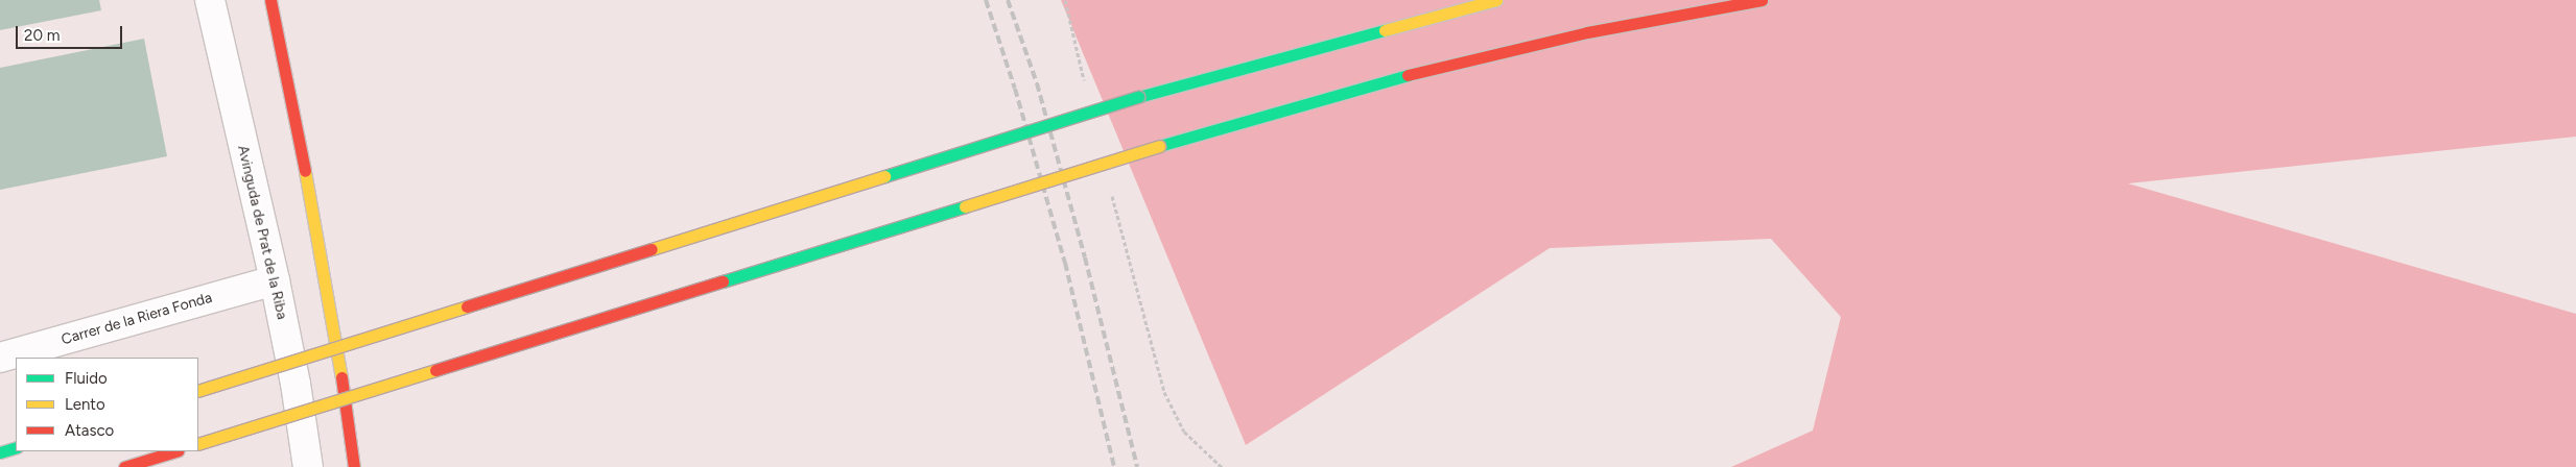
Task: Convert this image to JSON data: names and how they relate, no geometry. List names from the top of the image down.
{
  "streets": {
    "street": ["Avinguda de Prat de la Riba", "Carrer de la Riera Fonda"]
  },
  "crossings": [
    ["Avinguda de Prat de la Riba", "Carrer de la Riera Fonda"]
  ],
  "legend": ["Fluido", "Lento", "Atasco"],
  "scale_bar": "20 m"
}
